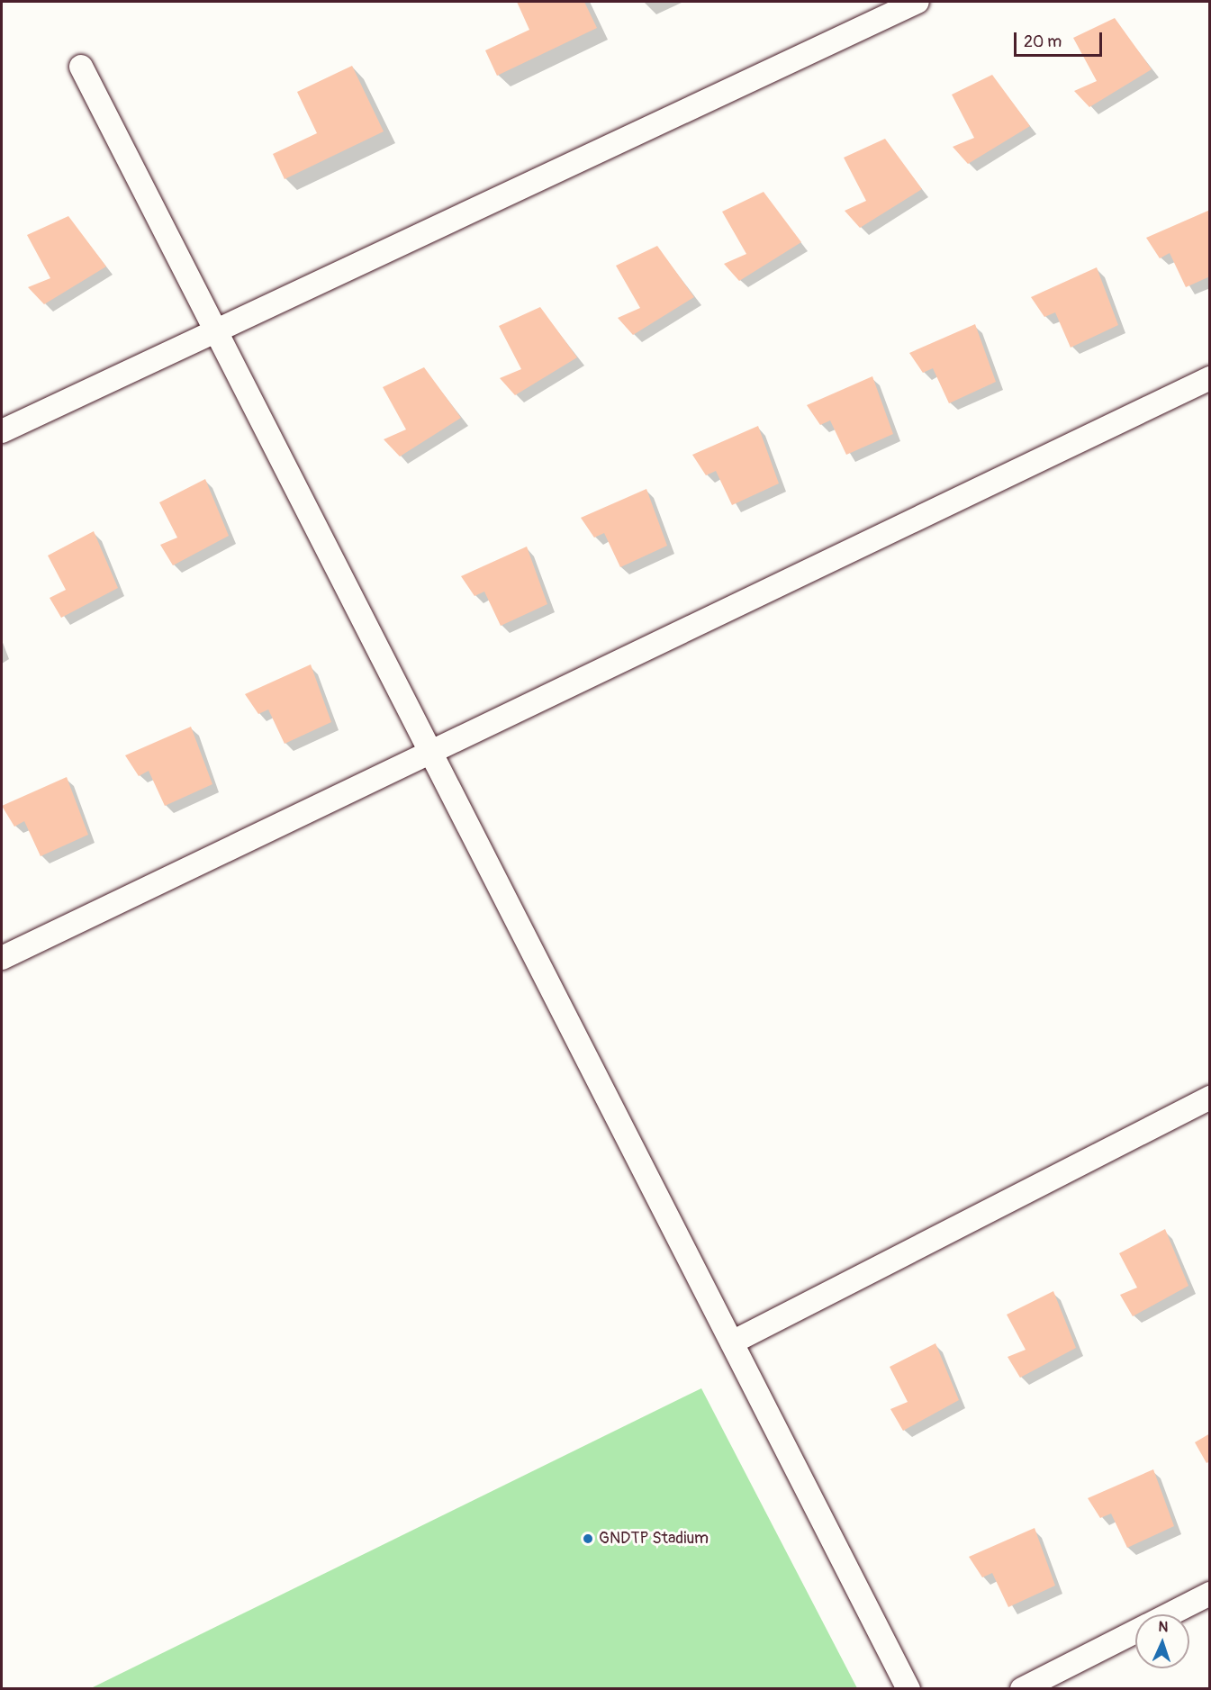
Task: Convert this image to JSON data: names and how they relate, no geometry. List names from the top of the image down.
{
  "places": ["GNDTP Stadium"],
  "scale_bar": "20 m",
  "north": "top"
}
